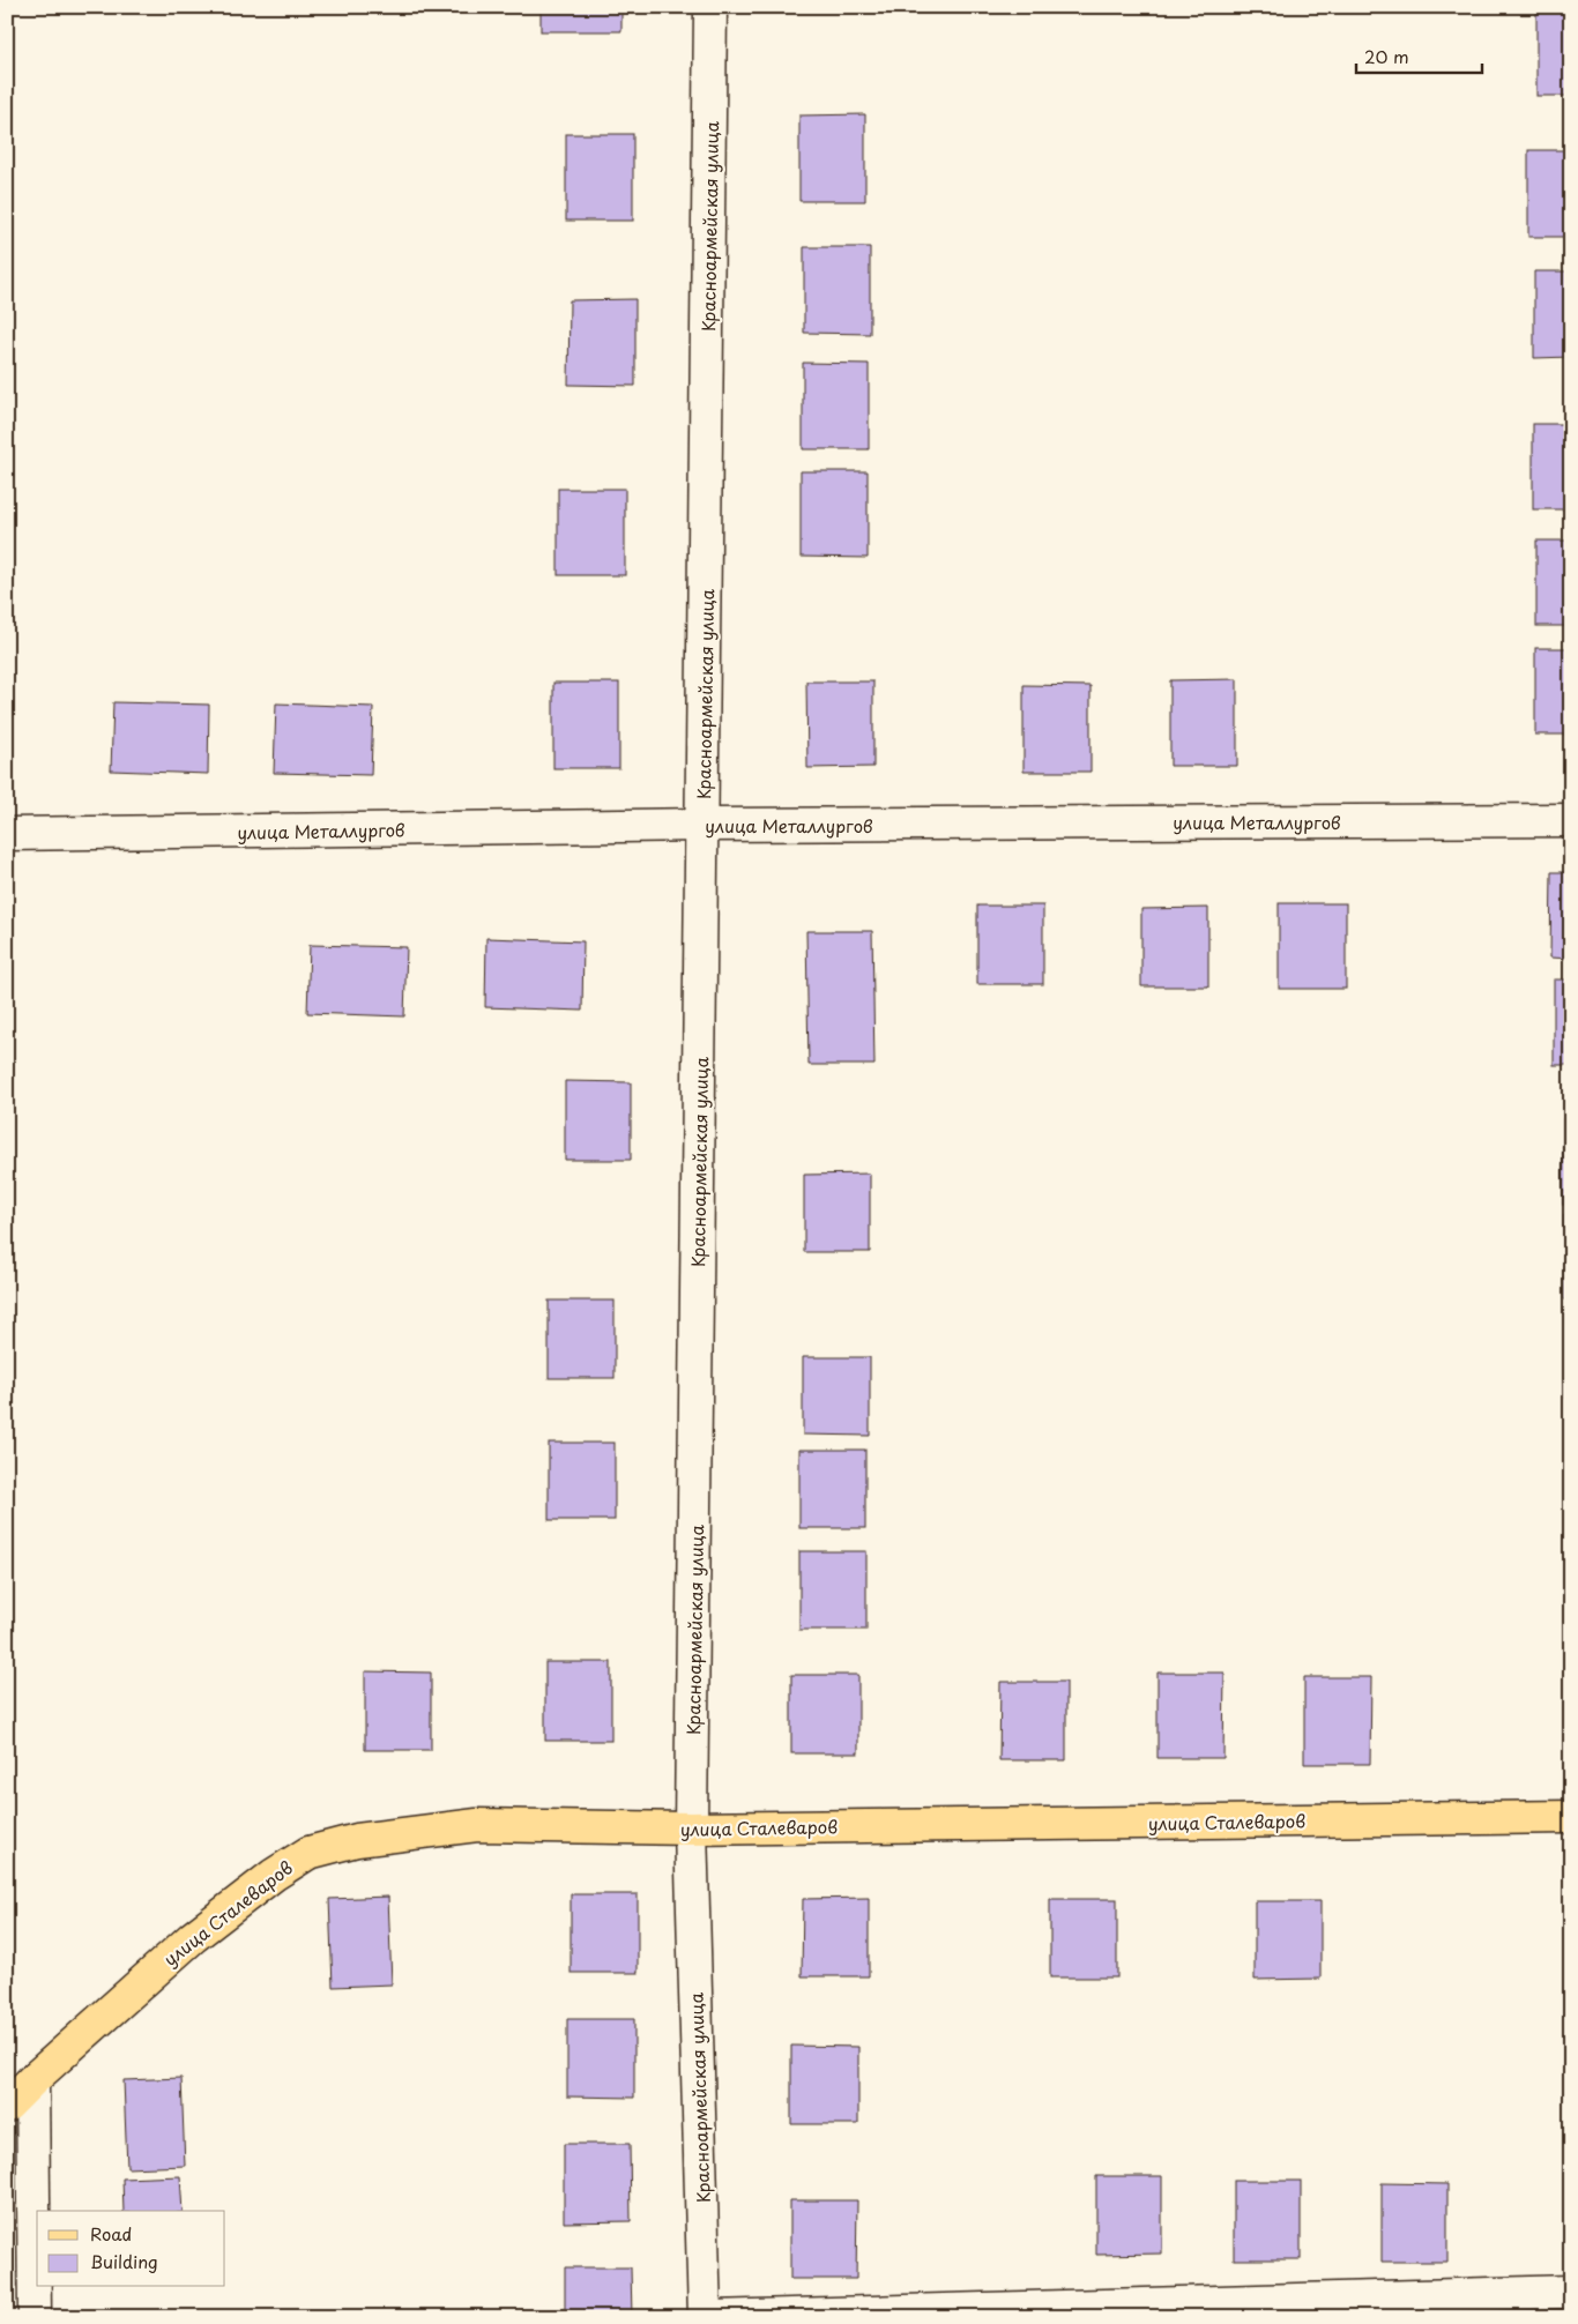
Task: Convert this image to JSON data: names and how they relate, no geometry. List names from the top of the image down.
{
  "streets": {
    "main road": ["улица Сталеваров"],
    "street": ["Красноармейская улица", "улица Металлургов"]
  },
  "crossings": [
    ["Красноармейская улица", "улица Металлургов"],
    ["Красноармейская улица", "улица Сталеваров"]
  ],
  "legend": ["Road", "Building"],
  "scale_bar": "20 m"
}
